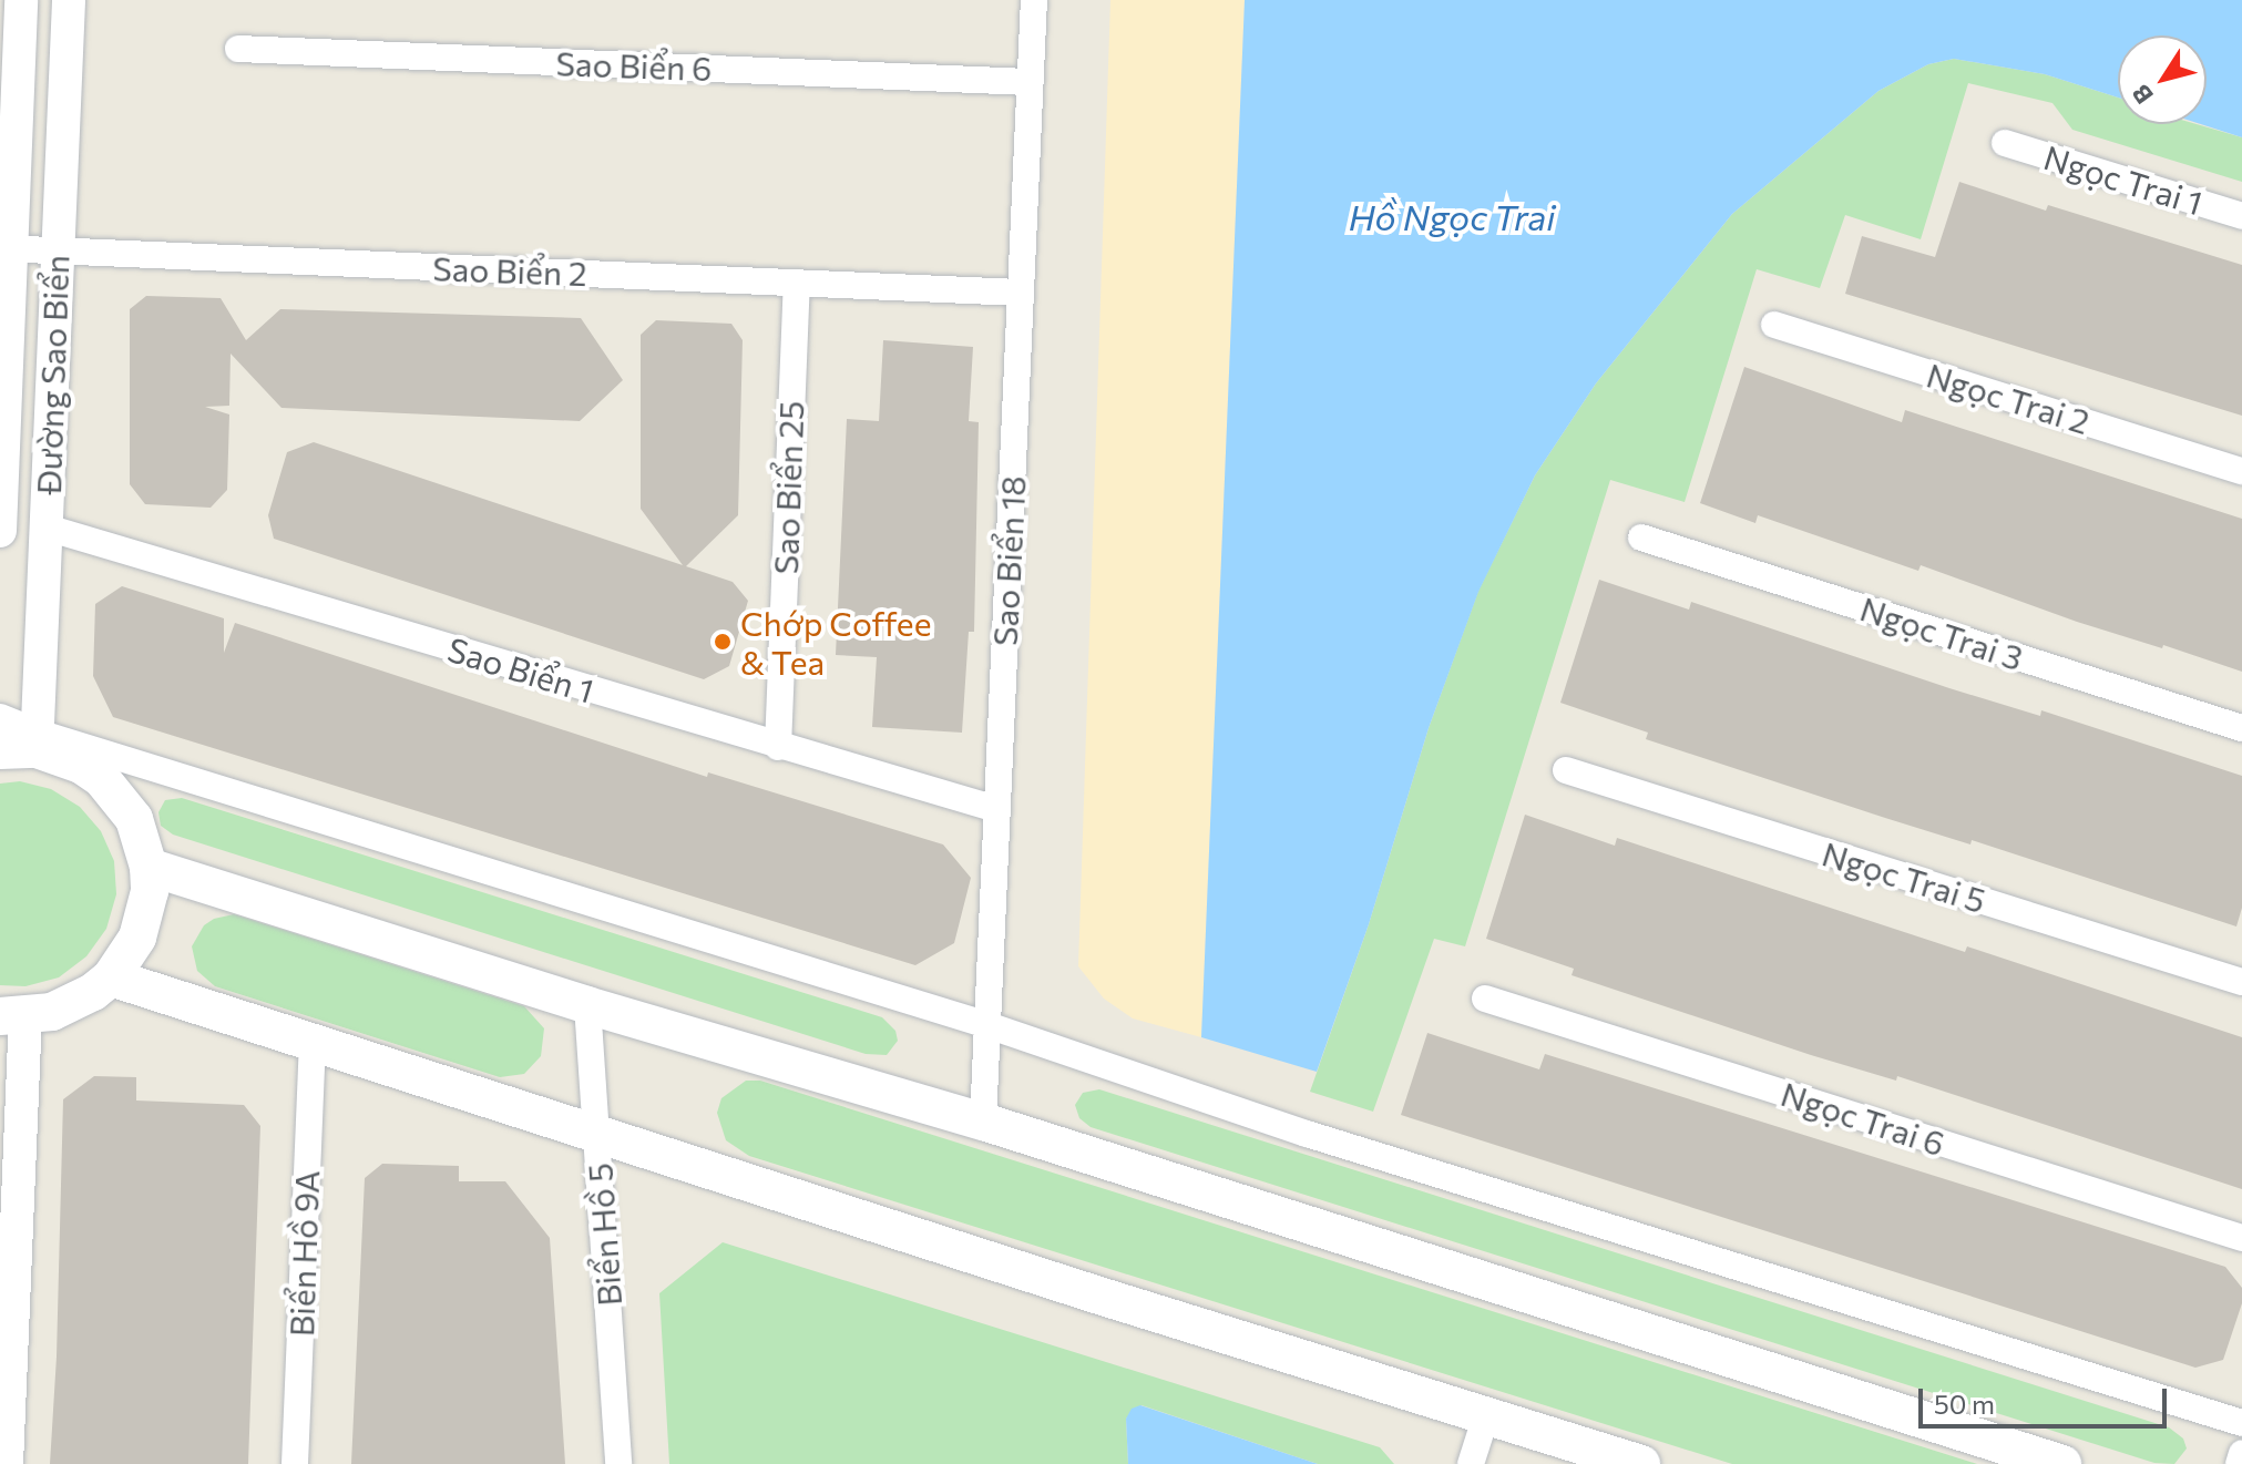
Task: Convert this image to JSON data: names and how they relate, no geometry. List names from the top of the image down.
{
  "streets": {
    "street": [
      "Sao Biển 6",
      "Ngọc Trai 1",
      "Sao Biển 2",
      "Đường Sao Biển",
      "Ngọc Trai 2",
      "Sao Biển 25",
      "Sao Biển 18",
      "Ngọc Trai 3",
      "Sao Biển 1",
      "Ngọc Trai 5",
      "Ngọc Trai 6",
      "Biển Hồ 5",
      "Biển Hồ 9A"
    ]
  },
  "crossings": [
    ["Sao Biển 6", "Sao Biển 18"],
    ["Sao Biển 2", "Đường Sao Biển"],
    ["Sao Biển 2", "Sao Biển 25"],
    ["Sao Biển 2", "Sao Biển 18"],
    ["Đường Sao Biển", "Sao Biển 1"],
    ["Sao Biển 25", "Sao Biển 1"],
    ["Sao Biển 18", "Sao Biển 1"]
  ],
  "water": ["Hồ Ngọc Trai"],
  "places": ["Chớp Coffee & Tea"],
  "scale_bar": "50 m",
  "north": "bottom left"
}
